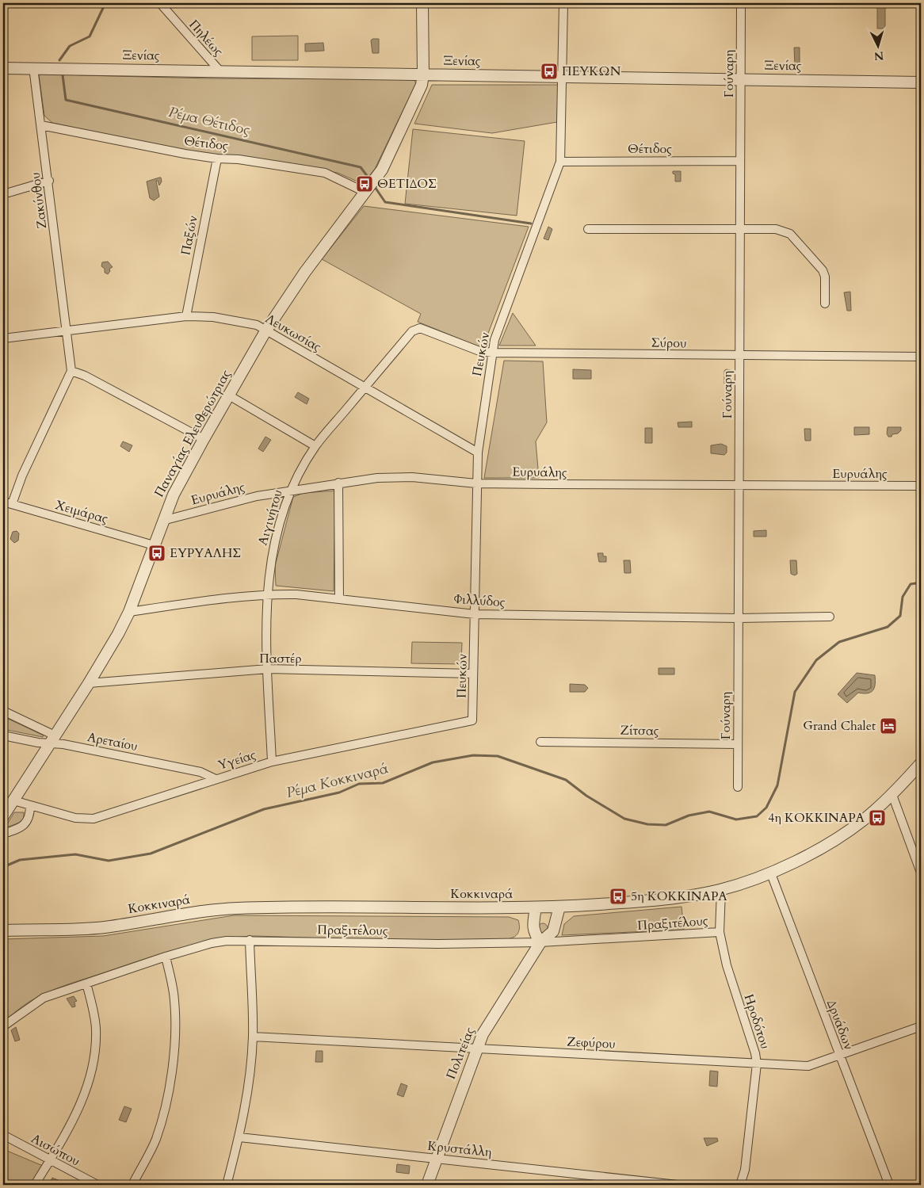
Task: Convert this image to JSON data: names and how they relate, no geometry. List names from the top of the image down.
{
  "streets": {
    "street": [
      "Πηλέως",
      "Ξενίας",
      "Γούναρη",
      "Θέτιδος",
      "Ζακύνθου",
      "Παξών",
      "Λευκωσίας",
      "Σύρου",
      "Πευκών",
      "Παναγίας Ελευθερώτριας",
      "Ευρυάλης",
      "Χειμάρας",
      "Αιγινήτου",
      "Φιλλύδος",
      "Παστέρ",
      "Ζίτσας",
      "Αρεταίου",
      "Υγείας",
      "Κοκκιναρά",
      "Πραξιτέλους",
      "Ηροδότου",
      "Δρυάδων",
      "Ζεφύρου",
      "Πολιτείας",
      "Κρυστάλλη",
      "Αισώπου"
    ]
  },
  "crossings": [
    ["Πηλέως", "Ξενίας"],
    ["Ξενίας", "Γούναρη"],
    ["Ξενίας", "Ζακύνθου"],
    ["Ξενίας", "Πευκών"],
    ["Ξενίας", "Παναγίας Ελευθερώτριας"],
    ["Γούναρη", "Θέτιδος"],
    ["Γούναρη", "Σύρου"],
    ["Γούναρη", "Ευρυάλης"],
    ["Γούναρη", "Φιλλύδος"],
    ["Γούναρη", "Ζίτσας"],
    ["Θέτιδος", "Ζακύνθου"],
    ["Θέτιδος", "Παξών"],
    ["Θέτιδος", "Πευκών"],
    ["Θέτιδος", "Παναγίας Ελευθερώτριας"],
    ["Ζακύνθου", "Λευκωσίας"],
    ["Παξών", "Λευκωσίας"],
    ["Λευκωσίας", "Πευκών"],
    ["Λευκωσίας", "Παναγίας Ελευθερώτριας"],
    ["Λευκωσίας", "Αιγινήτου"],
    ["Σύρου", "Πευκών"],
    ["Σύρου", "Αιγινήτου"],
    ["Πευκών", "Ευρυάλης"],
    ["Πευκών", "Φιλλύδος"],
    ["Πευκών", "Παστέρ"],
    ["Πευκών", "Υγείας"],
    ["Παναγίας Ελευθερώτριας", "Ευρυάλης"],
    ["Παναγίας Ελευθερώτριας", "Χειμάρας"],
    ["Παναγίας Ελευθερώτριας", "Φιλλύδος"],
    ["Παναγίας Ελευθερώτριας", "Παστέρ"],
    ["Παναγίας Ελευθερώτριας", "Αρεταίου"],
    ["Παναγίας Ελευθερώτριας", "Υγείας"],
    ["Ευρυάλης", "Αιγινήτου"],
    ["Αιγινήτου", "Φιλλύδος"],
    ["Αιγινήτου", "Παστέρ"],
    ["Αιγινήτου", "Υγείας"],
    ["Αρεταίου", "Υγείας"],
    ["Κοκκιναρά", "Ηροδότου"],
    ["Κοκκιναρά", "Δρυάδων"],
    ["Κοκκιναρά", "Πολιτείας"],
    ["Πραξιτέλους", "Ηροδότου"],
    ["Πραξιτέλους", "Πολιτείας"],
    ["Ηροδότου", "Ζεφύρου"],
    ["Δρυάδων", "Ζεφύρου"],
    ["Ζεφύρου", "Πολιτείας"],
    ["Πολιτείας", "Κρυστάλλη"]
  ],
  "water": ["Ρέμα Θέτιδος", "Ρέμα Κοκκιναρά"],
  "places": {
    "bus stop": [
      "ΠΕΥΚΩΝ",
      "ΘΕΤΙΔΟΣ",
      "ΕΥΡΥΑΛΗΣ",
      "4η ΚΟΚΚΙΝΑΡΑ",
      "5η ΚΟΚΚΙΝΑΡΑ"
    ],
    "hotel": ["Grand Chalet"]
  },
  "north": "bottom"
}
